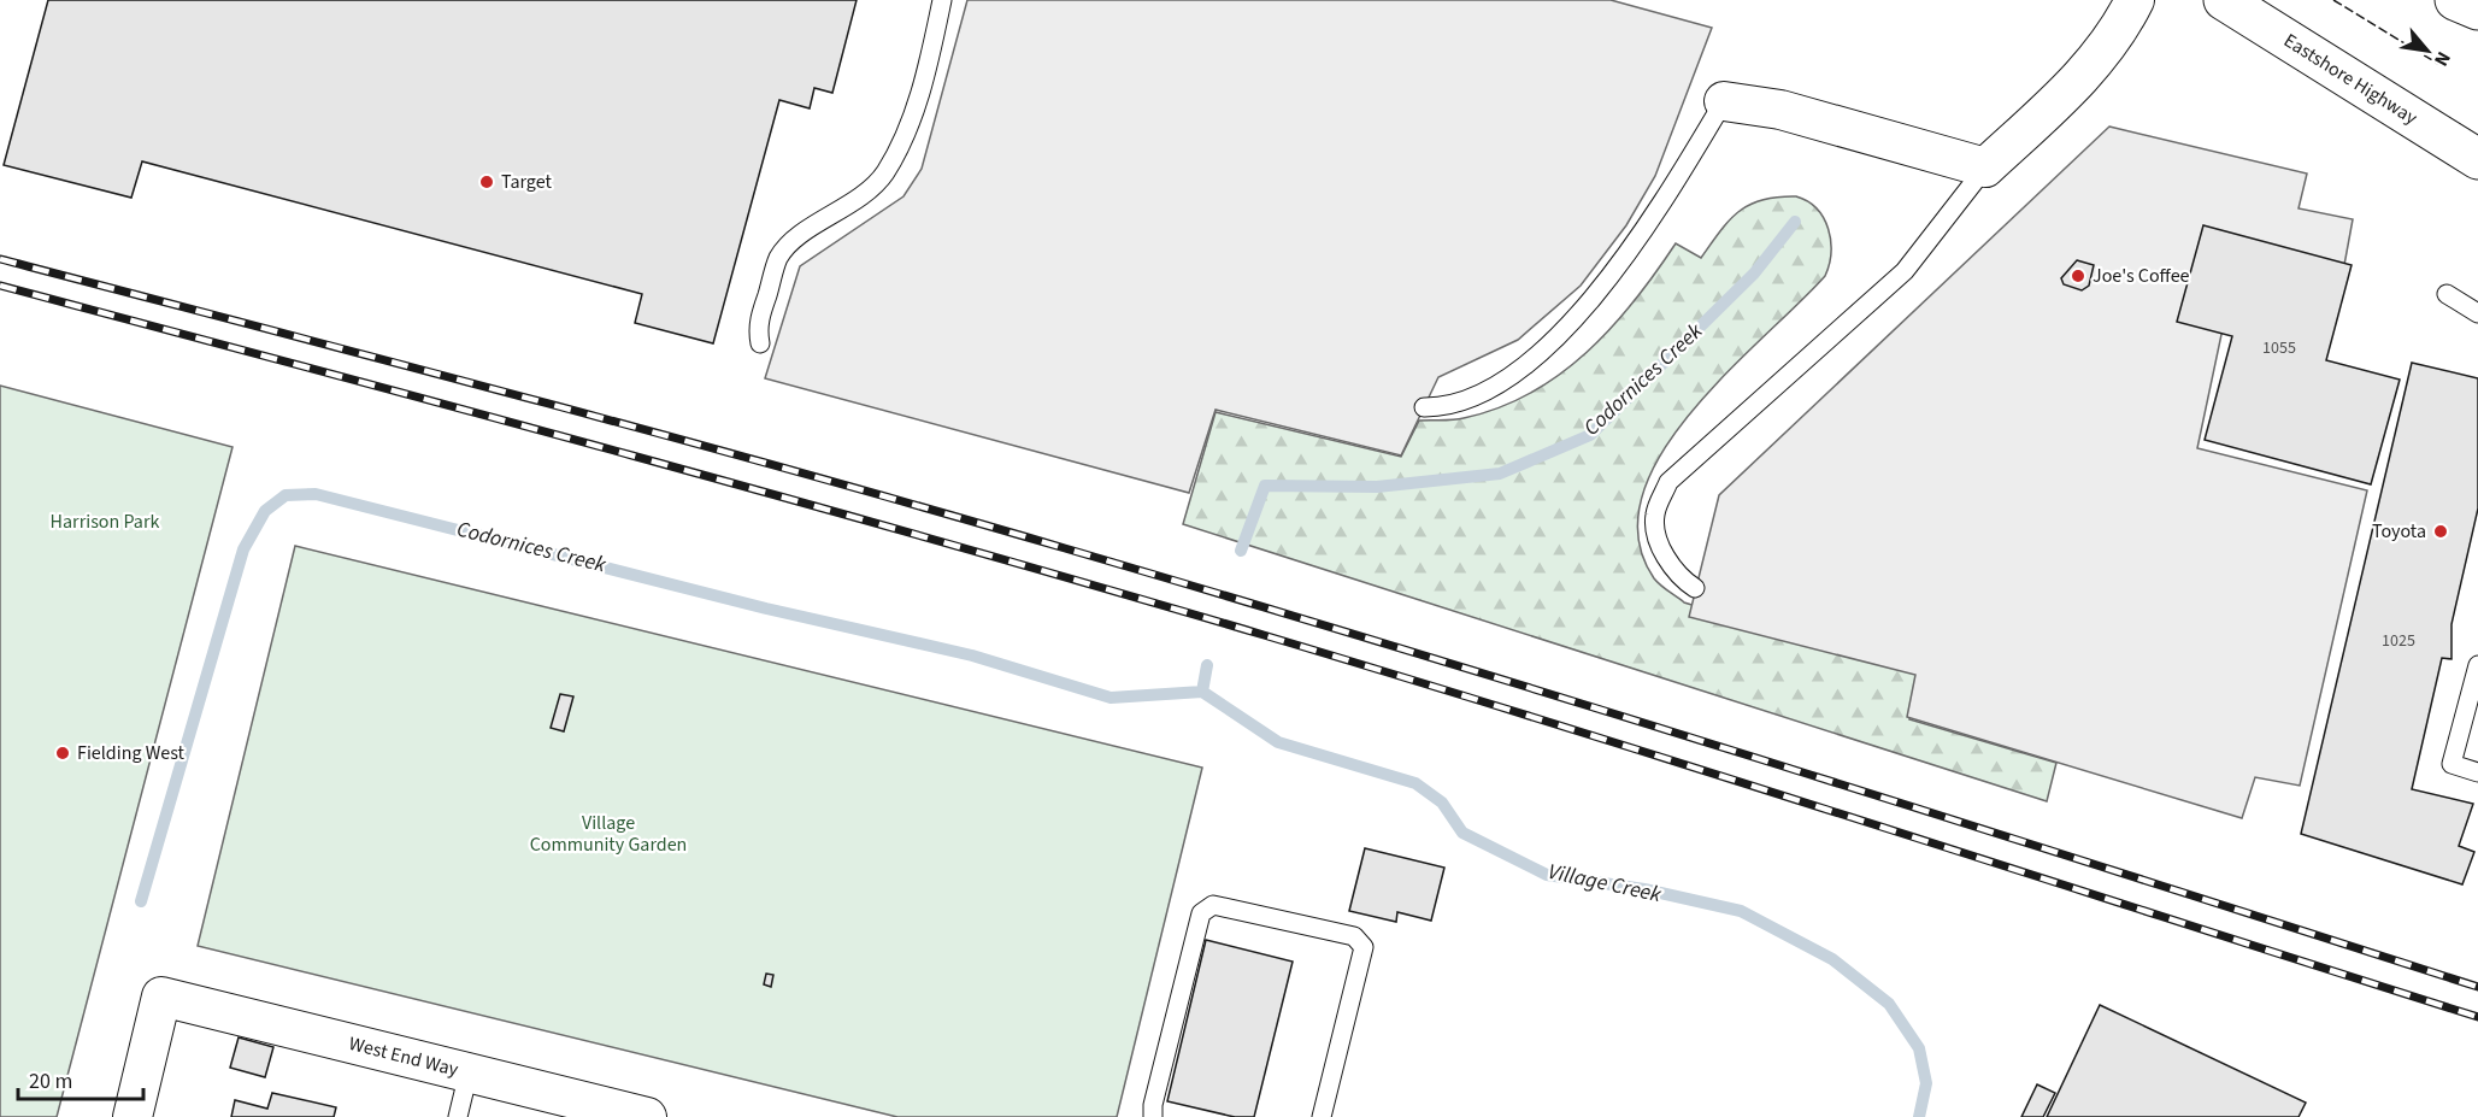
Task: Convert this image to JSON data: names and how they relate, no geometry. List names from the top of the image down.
{
  "streets": {
    "main road": ["Eastshore Highway"],
    "street": ["West End Way"]
  },
  "water": ["Codornices Creek", "Village Creek"],
  "parks": ["Harrison Park", "Village Community Garden"],
  "places": [
    "Target",
    "Joe's Coffee",
    "Toyota",
    "Fielding West"
  ],
  "house_numbers": ["1055", "1025"],
  "scale_bar": "20 m",
  "north": "bottom right"
}
